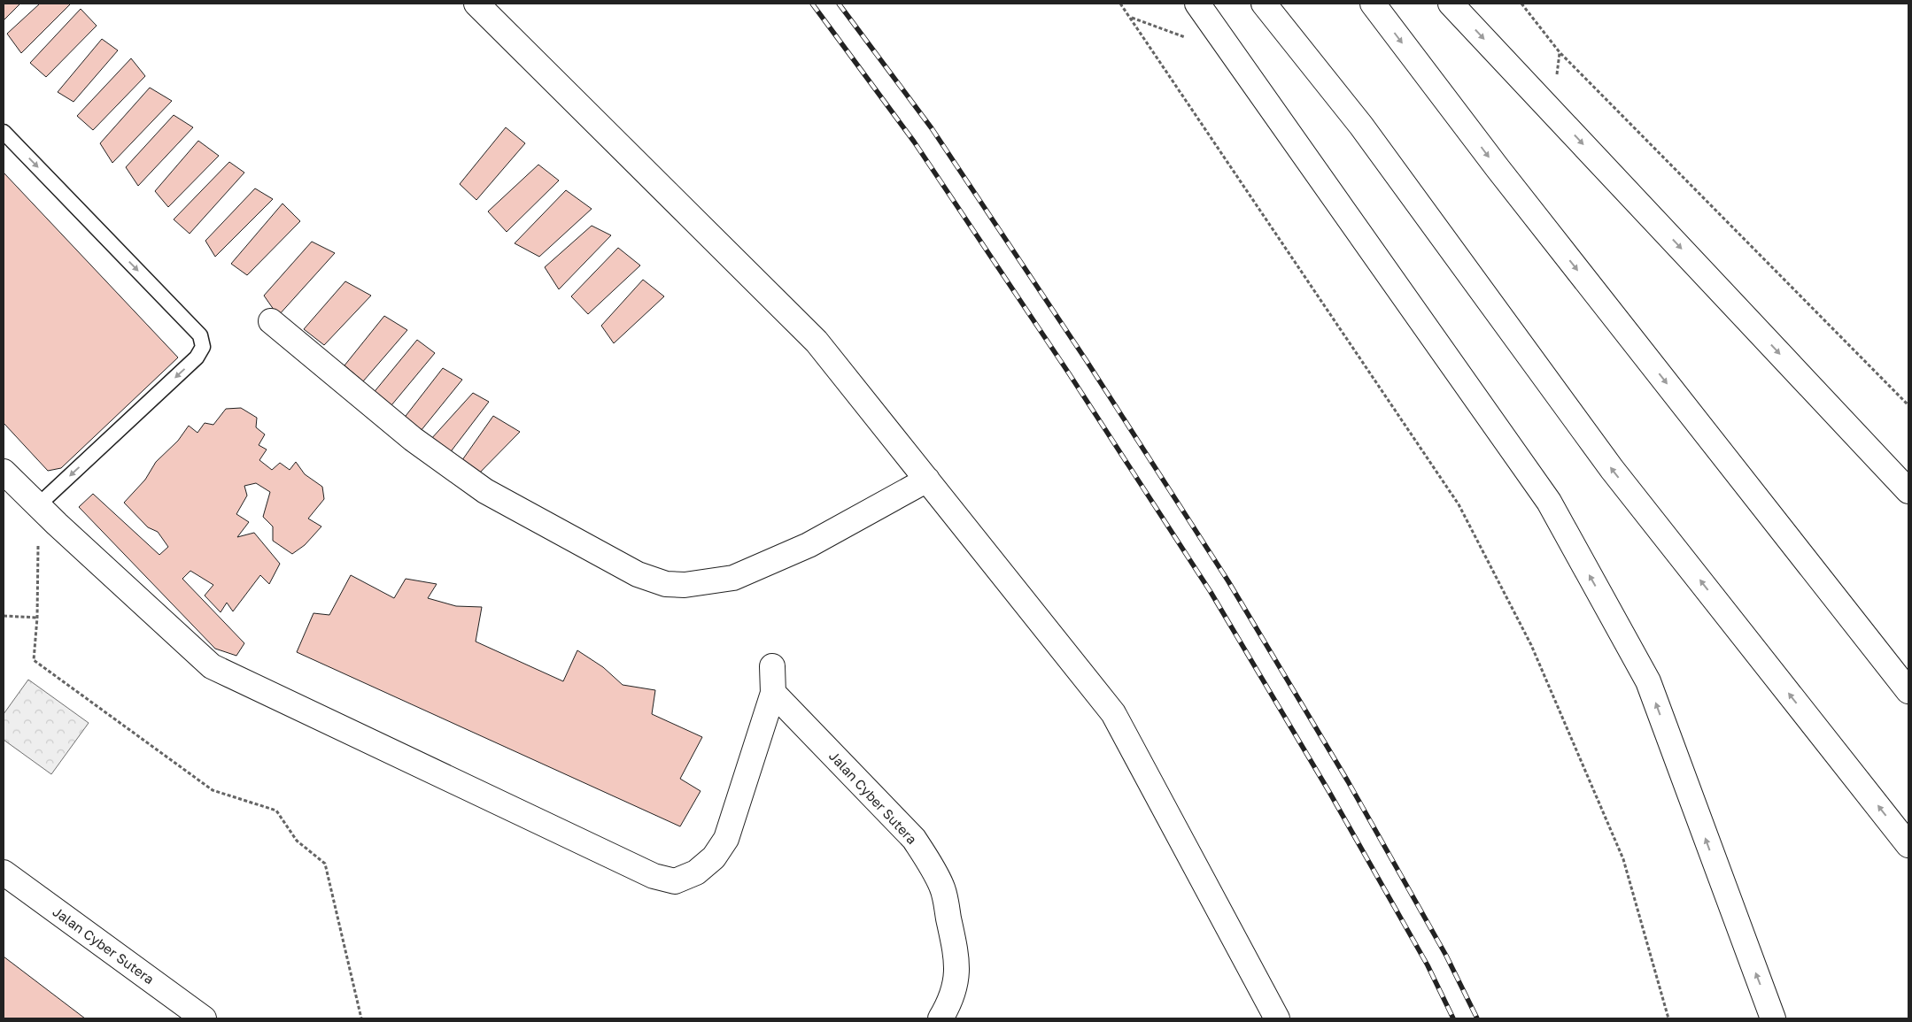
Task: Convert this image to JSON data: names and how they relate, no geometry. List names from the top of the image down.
{
  "streets": {
    "main road": ["Jalan Cyber Sutera"]
  }
}
